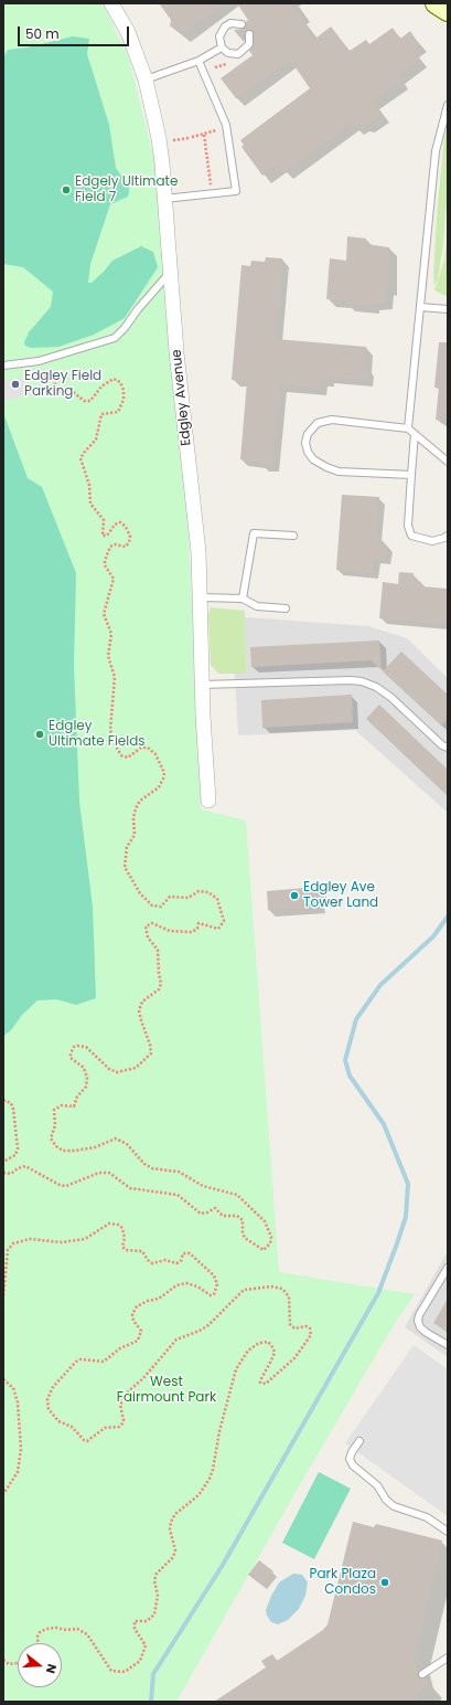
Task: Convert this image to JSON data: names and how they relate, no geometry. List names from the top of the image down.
{
  "streets": {
    "street": ["Edgley Avenue"]
  },
  "parks": ["West Fairmount Park"],
  "places": [
    "Edgely Ultimate Field 7",
    "Edgley Field Parking",
    "Edgley Ultimate Fields",
    "Edgley Ave Tower Land",
    "Park Plaza Condos"
  ],
  "scale_bar": "50 m",
  "north": "right"
}
